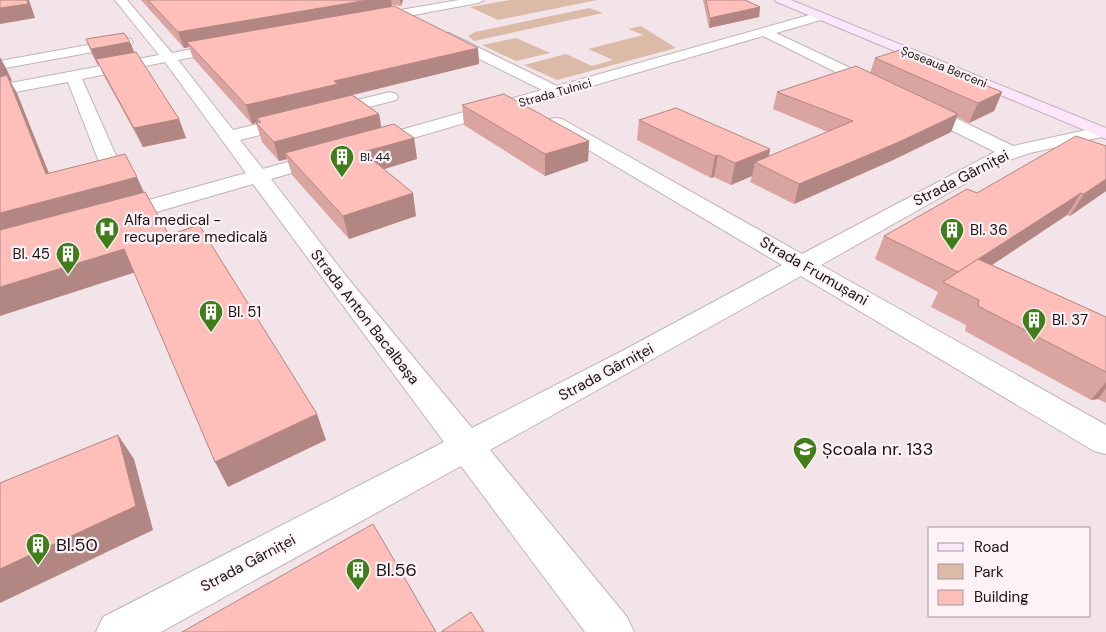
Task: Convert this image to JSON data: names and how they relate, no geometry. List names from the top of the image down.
{
  "streets": {
    "main road": ["Șoseaua Berceni"],
    "street": [
      "Strada Tulnici",
      "Strada Gârniței",
      "Strada Frumușani",
      "Strada Anton Bacalbașa"
    ]
  },
  "crossings": [
    ["Șoseaua Berceni", "Strada Tulnici"],
    ["Șoseaua Berceni", "Strada Gârniței"],
    ["Strada Tulnici", "Strada Frumușani"],
    ["Strada Tulnici", "Strada Anton Bacalbașa"],
    ["Strada Gârniței", "Strada Frumușani"],
    ["Strada Gârniței", "Strada Anton Bacalbașa"]
  ],
  "places": {
    "building": [
      "Bl. 44",
      "Bl. 36",
      "Bl. 45",
      "Bl. 51",
      "Bl. 37",
      "Bl.50",
      "Bl.56"
    ],
    "hospital": ["Alfa medical - recuperare medicală"],
    "school or university": ["Școala nr. 133"]
  },
  "legend": ["Road", "Park", "Building"]
}
